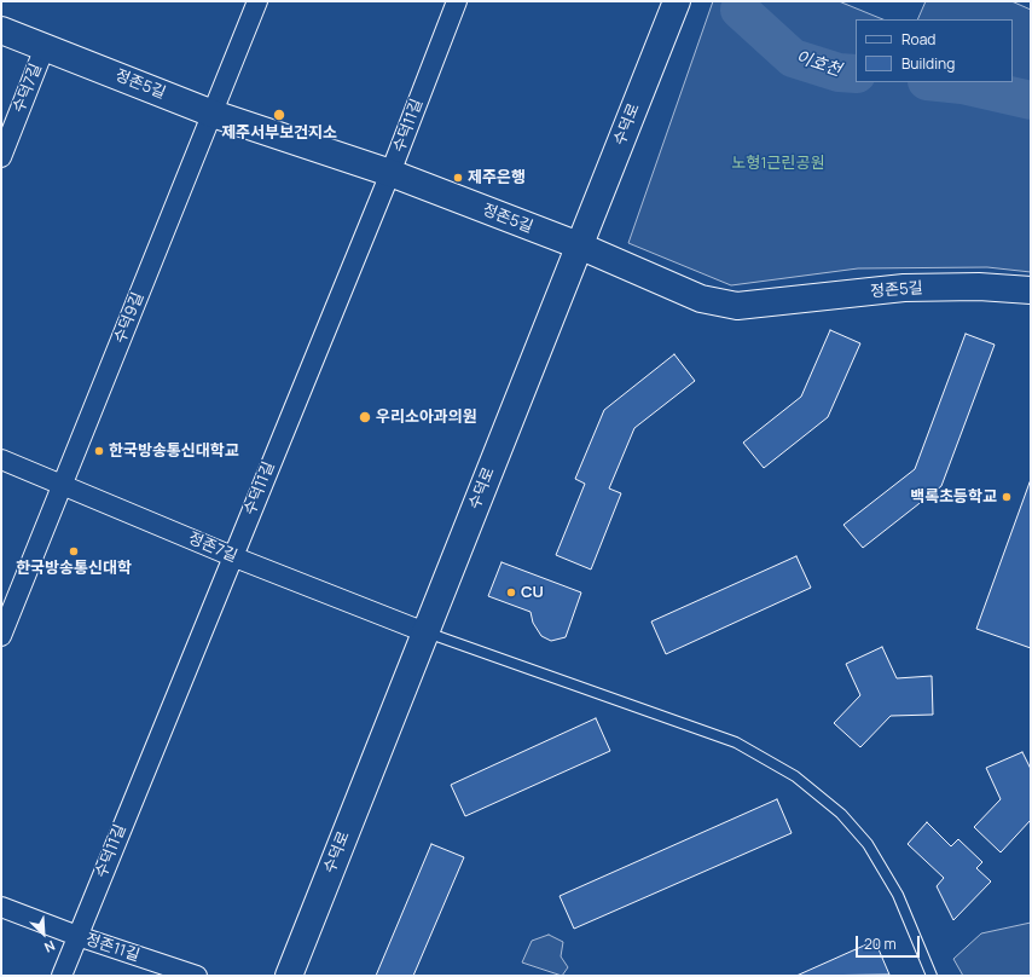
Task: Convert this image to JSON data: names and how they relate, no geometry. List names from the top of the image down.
{
  "streets": {
    "street": [
      "정존5길",
      "수덕7길",
      "수덕로",
      "수덕11길",
      "수덕9길",
      "정존7길",
      "정존11길"
    ]
  },
  "crossings": [
    ["정존5길", "수덕7길"],
    ["정존5길", "수덕로"],
    ["정존5길", "수덕11길"],
    ["정존5길", "수덕9길"],
    ["수덕로", "정존7길"],
    ["수덕11길", "정존7길"],
    ["수덕11길", "정존11길"],
    ["수덕9길", "정존7길"]
  ],
  "water": ["이호천"],
  "parks": ["노형1근린공원"],
  "places": [
    "제주서부보건지소",
    "제주은행",
    "우리소아과의원",
    "한국방송통신대학교",
    "백록초등학교",
    "한국방송통신대학",
    "CU"
  ],
  "legend": ["Road", "Building"],
  "scale_bar": "20 m",
  "north": "bottom right"
}
